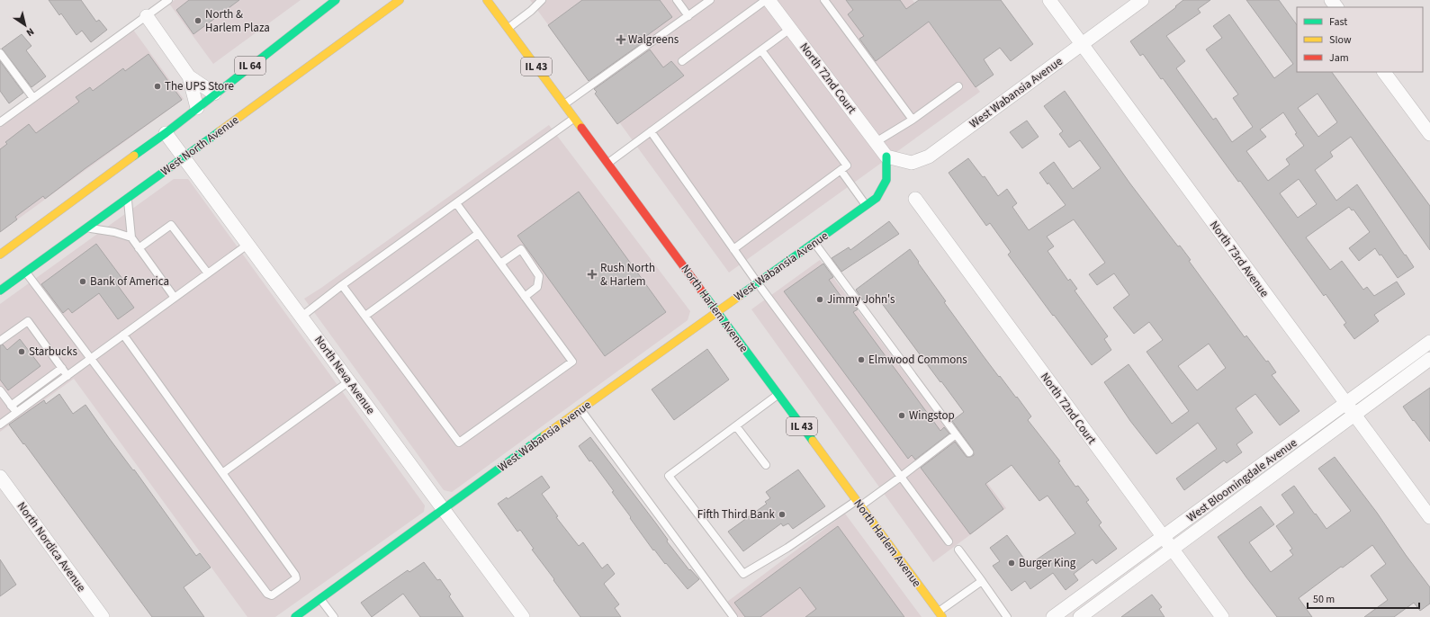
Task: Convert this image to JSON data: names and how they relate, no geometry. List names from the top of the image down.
{
  "streets": {
    "main road": [
      "IL 64",
      "IL 43",
      "West Wabansia Avenue",
      "West North Avenue",
      "North Harlem Avenue"
    ],
    "street": [
      "North 72nd Court",
      "North 73rd Avenue",
      "North Neva Avenue",
      "West Bloomingdale Avenue",
      "North Nordica Avenue"
    ]
  },
  "crossings": [
    ["IL 64", "North Neva Avenue"],
    ["North 72nd Court", "West Wabansia Avenue"],
    ["North 72nd Court", "West Bloomingdale Avenue"],
    ["West Wabansia Avenue", "North 73rd Avenue"],
    ["West Wabansia Avenue", "North Harlem Avenue"],
    ["West Wabansia Avenue", "North Neva Avenue"],
    ["West North Avenue", "North Neva Avenue"],
    ["North 73rd Avenue", "West Bloomingdale Avenue"]
  ],
  "places": {
    "other": [
      "North & Harlem Plaza",
      "The UPS Store",
      "Bank of America",
      "Jimmy John's",
      "Starbucks",
      "Elmwood Commons",
      "Wingstop",
      "Fifth Third Bank",
      "Burger King"
    ],
    "health": ["Walgreens", "Rush North & Harlem"]
  },
  "legend": ["Fast", "Slow", "Jam"],
  "scale_bar": "50 m",
  "north": "bottom right"
}
